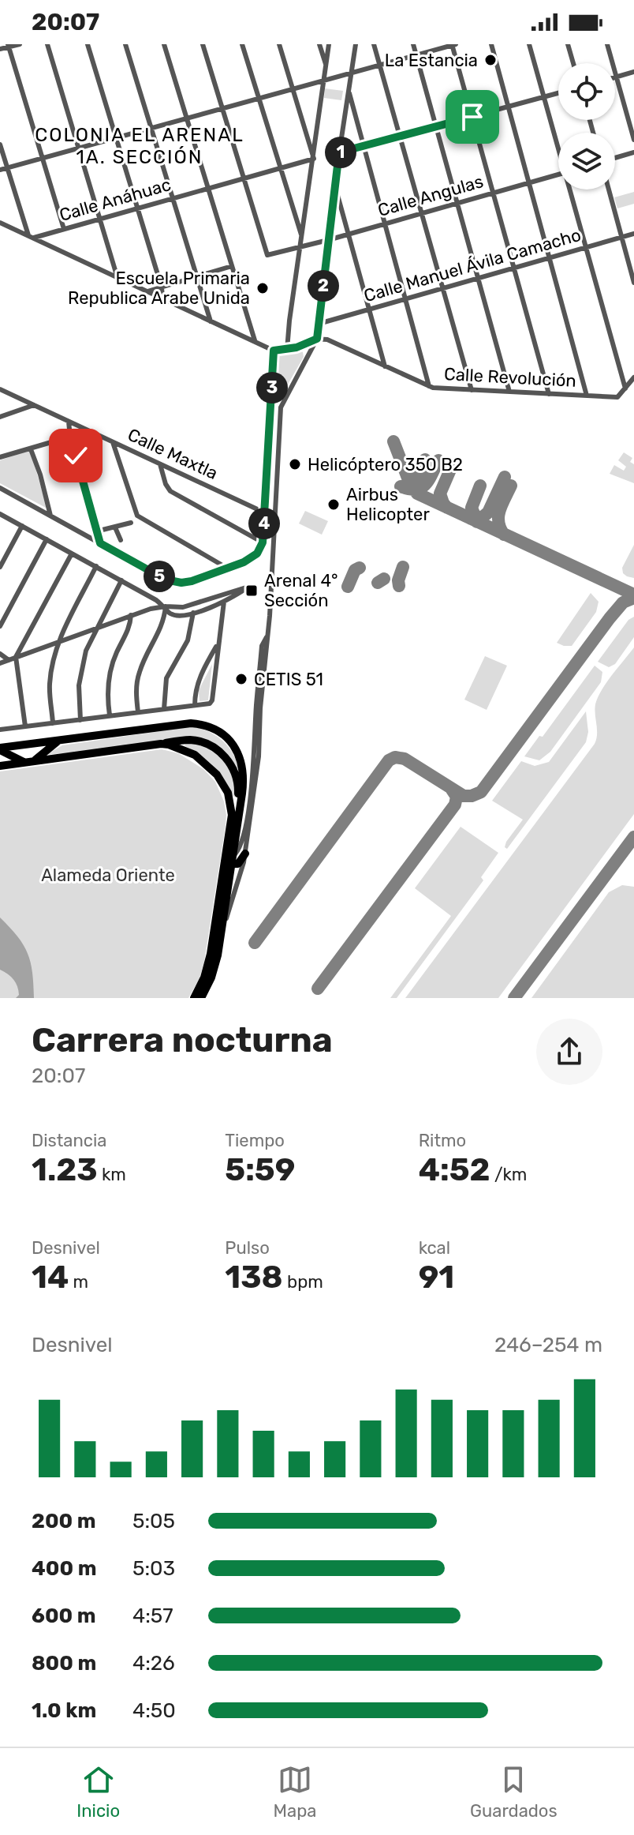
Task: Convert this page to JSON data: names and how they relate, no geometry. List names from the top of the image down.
{
  "streets": {
    "street": [
      "Calle Angulas",
      "Calle Anáhuac",
      "Calle Manuel Ávila Camacho",
      "Calle Revolución",
      "Calle Maxtla"
    ]
  },
  "crossings": [
    ["Calle Angulas", "Calle Anáhuac"]
  ],
  "districts": ["COLONIA EL ARENAL 1A. SECCIÓN"],
  "parks": ["Alameda Oriente"],
  "places": {
    "other": [
      "La Estancia",
      "Escuela Primaria Republica Arabe Unida",
      "Helicóptero 350 B2",
      "Airbus Helicopter",
      "CETIS 51"
    ],
    "transit": ["Arenal 4° Sección"]
  },
  "page": {
    "status": "20:07",
    "pins": [
      "1",
      "2",
      "3",
      "4",
      "5"
    ],
    "heading": ["Carrera nocturna", "20:07"],
    "stats": [
      ["Distancia", "1.23 km"],
      ["Tiempo", "5:59"],
      ["Ritmo", "4:52 /km"],
      ["Desnivel", "14 m"],
      ["Pulso", "138 bpm"],
      ["kcal", "91"]
    ],
    "chart": ["Desnivel", "246–254 m"],
    "list": [
      {
        "name": "200 m",
        "note": "5:05"
      },
      {
        "name": "400 m",
        "note": "5:03"
      },
      {
        "name": "600 m",
        "note": "4:57"
      },
      {
        "name": "800 m",
        "note": "4:26"
      },
      {
        "name": "1.0 km",
        "note": "4:50"
      }
    ],
    "tabs": ["Inicio", "Mapa", "Guardados"]
  }
}
